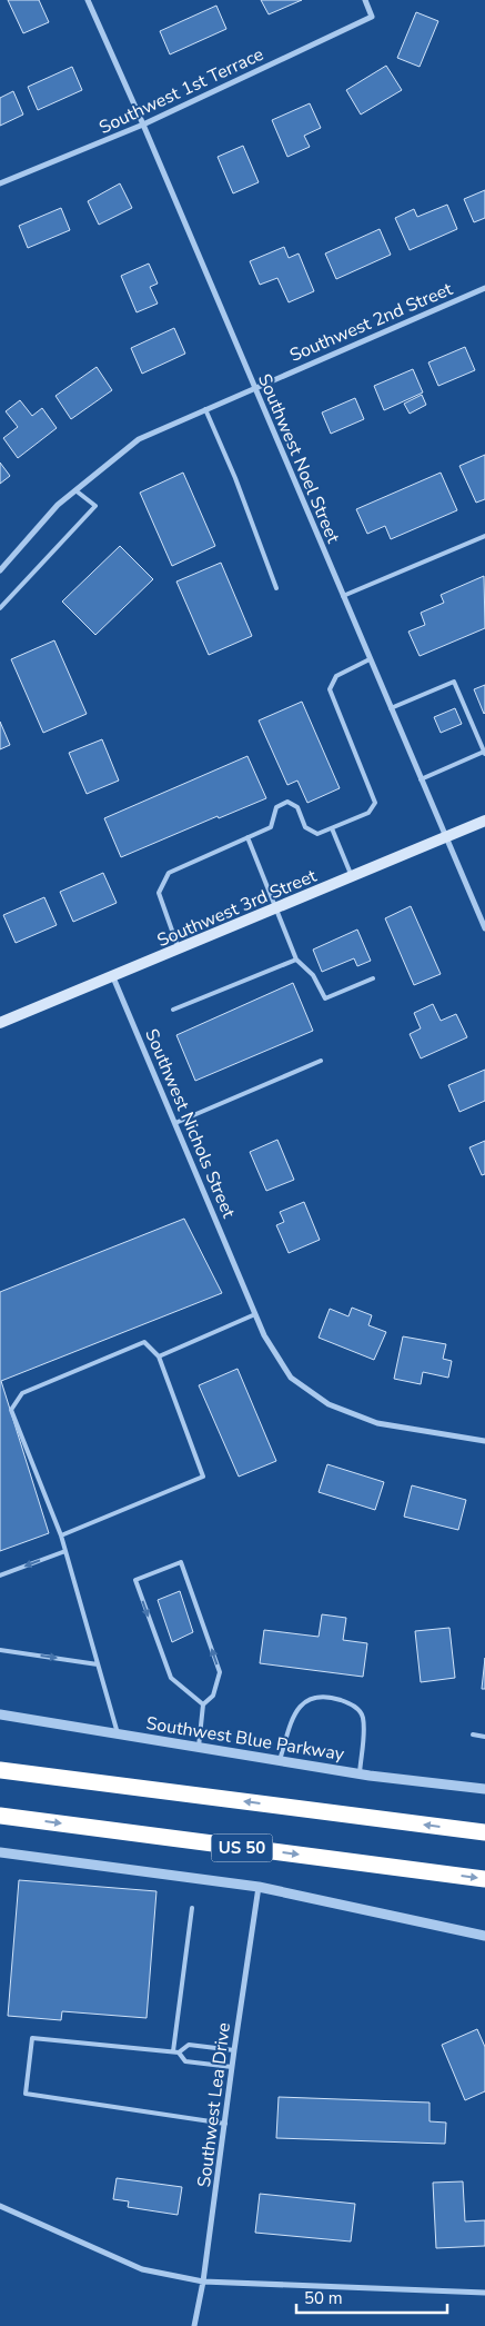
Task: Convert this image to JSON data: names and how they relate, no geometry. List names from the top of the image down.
{
  "streets": {
    "highway": ["US 50"],
    "main road": ["Southwest 3rd Street"],
    "street": [
      "Southwest 1st Terrace",
      "Southwest 2nd Street",
      "Southwest Noel Street",
      "Southwest Nichols Street",
      "Southwest Blue Parkway",
      "Southwest Lea Drive"
    ]
  },
  "crossings": [
    ["Southwest 1st Terrace", "Southwest Noel Street"],
    ["Southwest 2nd Street", "Southwest Noel Street"],
    ["Southwest Noel Street", "Southwest 3rd Street"],
    ["Southwest 3rd Street", "Southwest Nichols Street"]
  ],
  "scale_bar": "50 m"
}
